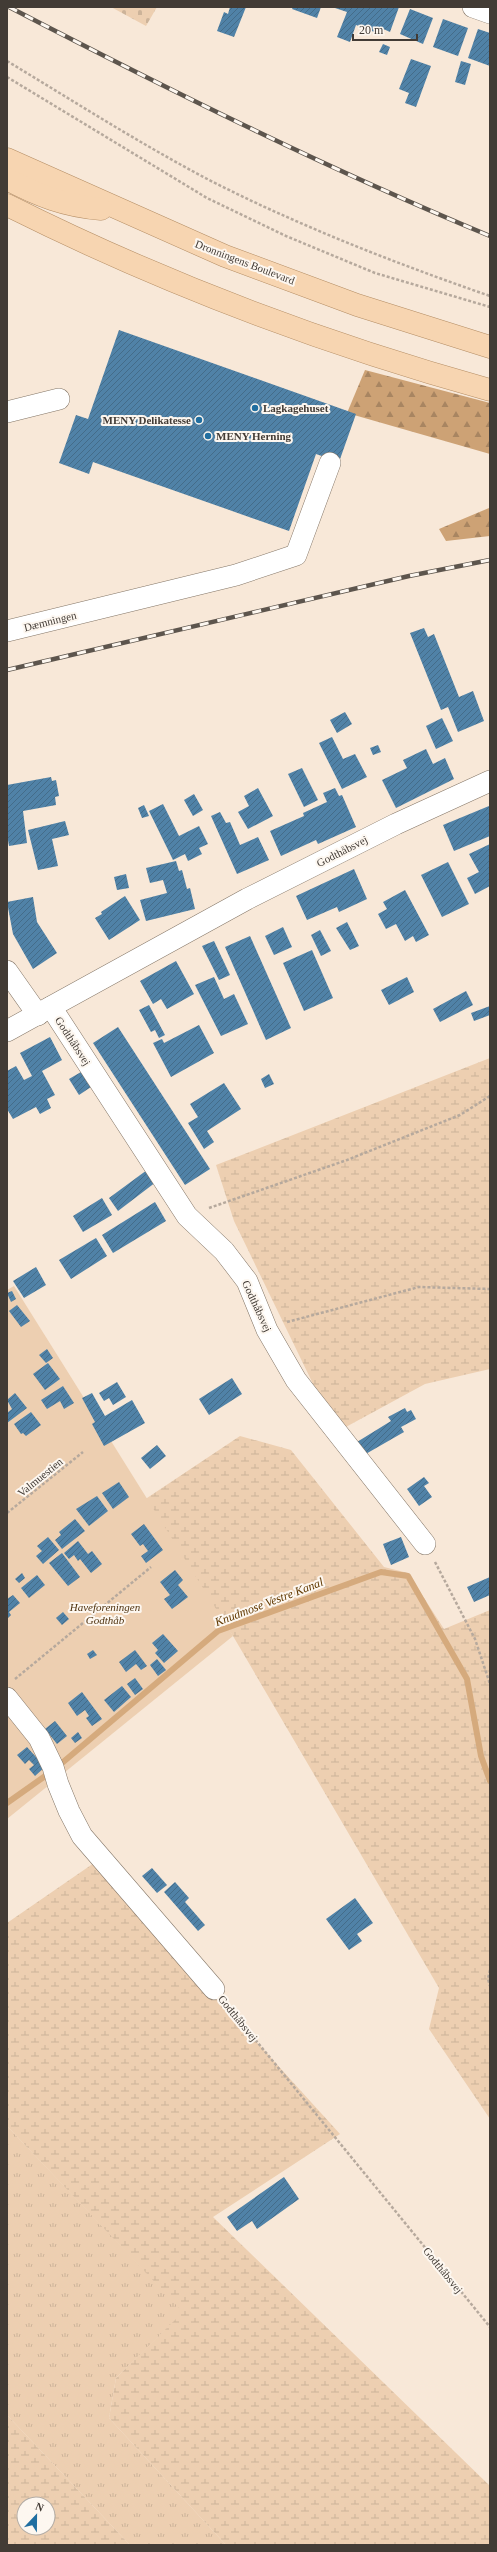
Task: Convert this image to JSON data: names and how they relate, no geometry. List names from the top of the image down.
{
  "streets": {
    "main road": ["Dronningens Boulevard"],
    "street": ["Dæmningen", "Godthåbsvej"],
    "path": ["Valmuestien"]
  },
  "water": ["Knudmose Vestre Kanal"],
  "parks": ["Haveforeningen Godthåb"],
  "places": ["Lagkagehuset", "MENY Delikatesse", "MENY Herning"],
  "scale_bar": "20 m",
  "north": "top"
}
